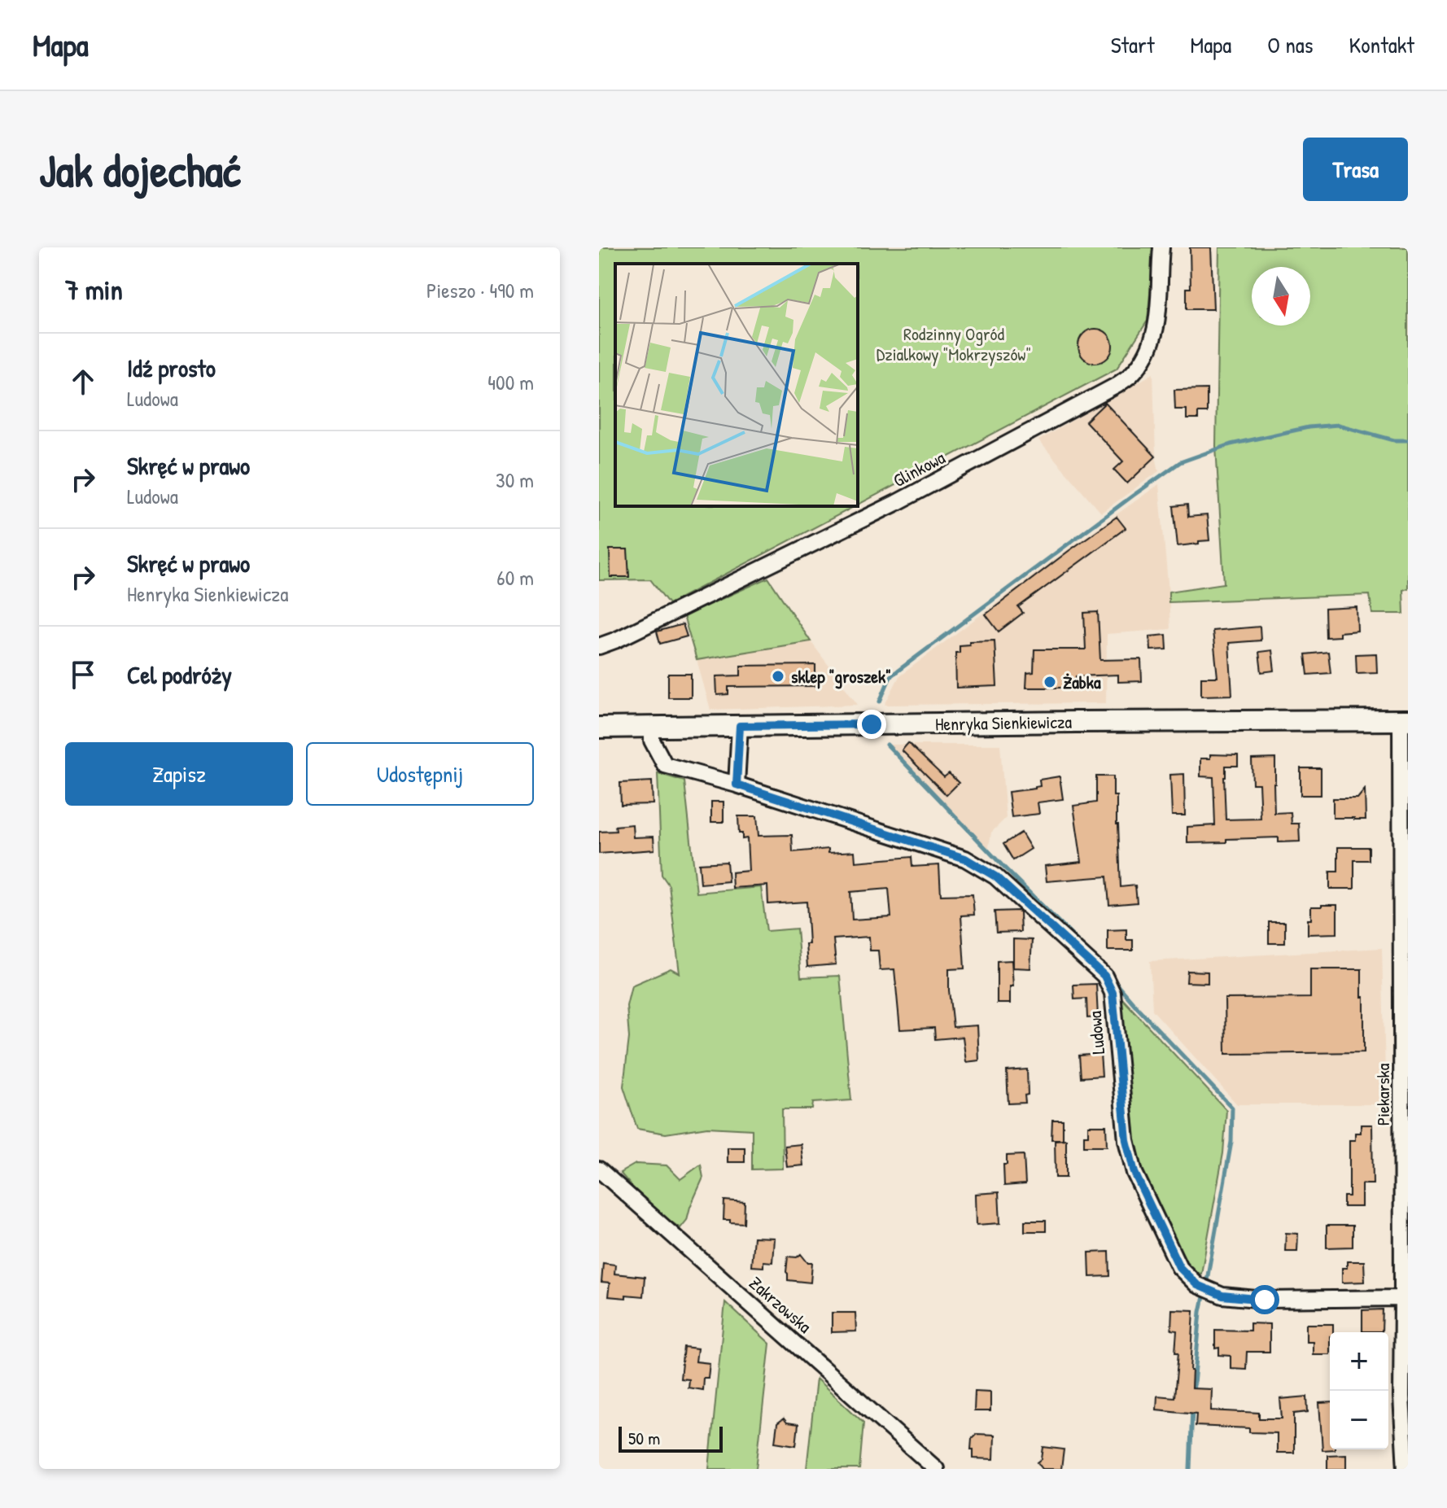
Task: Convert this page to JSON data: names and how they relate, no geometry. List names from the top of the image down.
{
  "streets": {
    "main road": ["Henryka Sienkiewicza"],
    "street": [
      "Glinkowa",
      "Ludowa",
      "Piekarska",
      "Zakrzowska"
    ]
  },
  "crossings": [
    ["Henryka Sienkiewicza", "Ludowa"],
    ["Henryka Sienkiewicza", "Piekarska"],
    ["Ludowa", "Piekarska"]
  ],
  "parks": ["Rodzinny Ogród Dzialkowy \"Mokrzyszów\""],
  "places": ["sklep \"groszek\"", "Żabka"],
  "scale_bar": "50 m",
  "north": "bottom",
  "page": {
    "header": "Mapa",
    "nav": [
      "Start",
      "Mapa",
      "O nas",
      "Kontakt"
    ],
    "buttons": [
      "Trasa",
      ["Zapisz", "Udostępnij"]
    ],
    "title": "Jak dojechać",
    "heading": ["7 min", "Pieszo · 490 m"],
    "list": [
      ["Idź prosto", "Ludowa", "400 m"],
      ["Skręć w prawo", "Ludowa", "30 m"],
      ["Skręć w prawo", "Henryka Sienkiewicza", "60 m"],
      "Cel podróży"
    ],
    "map_buttons": ["+", "−"],
    "scale": "50 m"
  }
}
